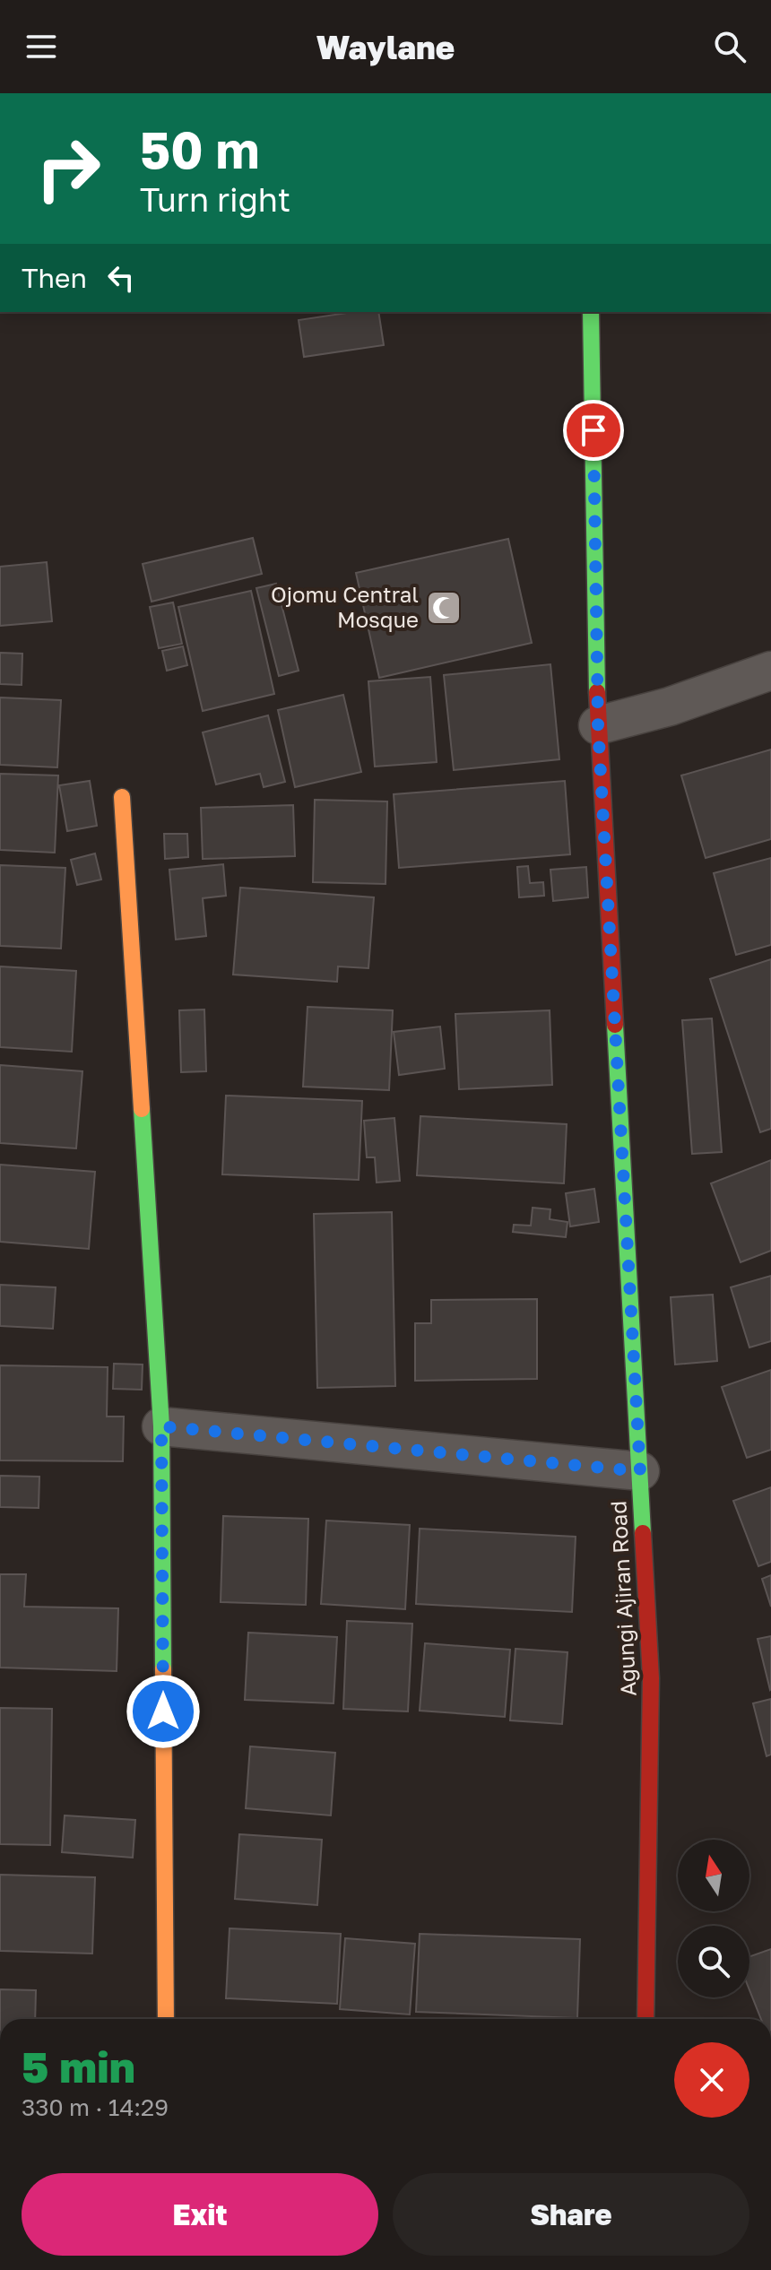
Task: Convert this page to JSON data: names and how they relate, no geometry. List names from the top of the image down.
{
  "streets": {
    "street": ["Agungi Ajiran Road"]
  },
  "places": {
    "mosque": ["Ojomu Central Mosque"]
  },
  "north": "top",
  "page": {
    "header": "Waylane",
    "turn": ["50 m", "Turn right"],
    "then": "Then",
    "heading": ["5 min", "330 m · 14:29"],
    "buttons": ["Exit", "Share"]
  }
}
